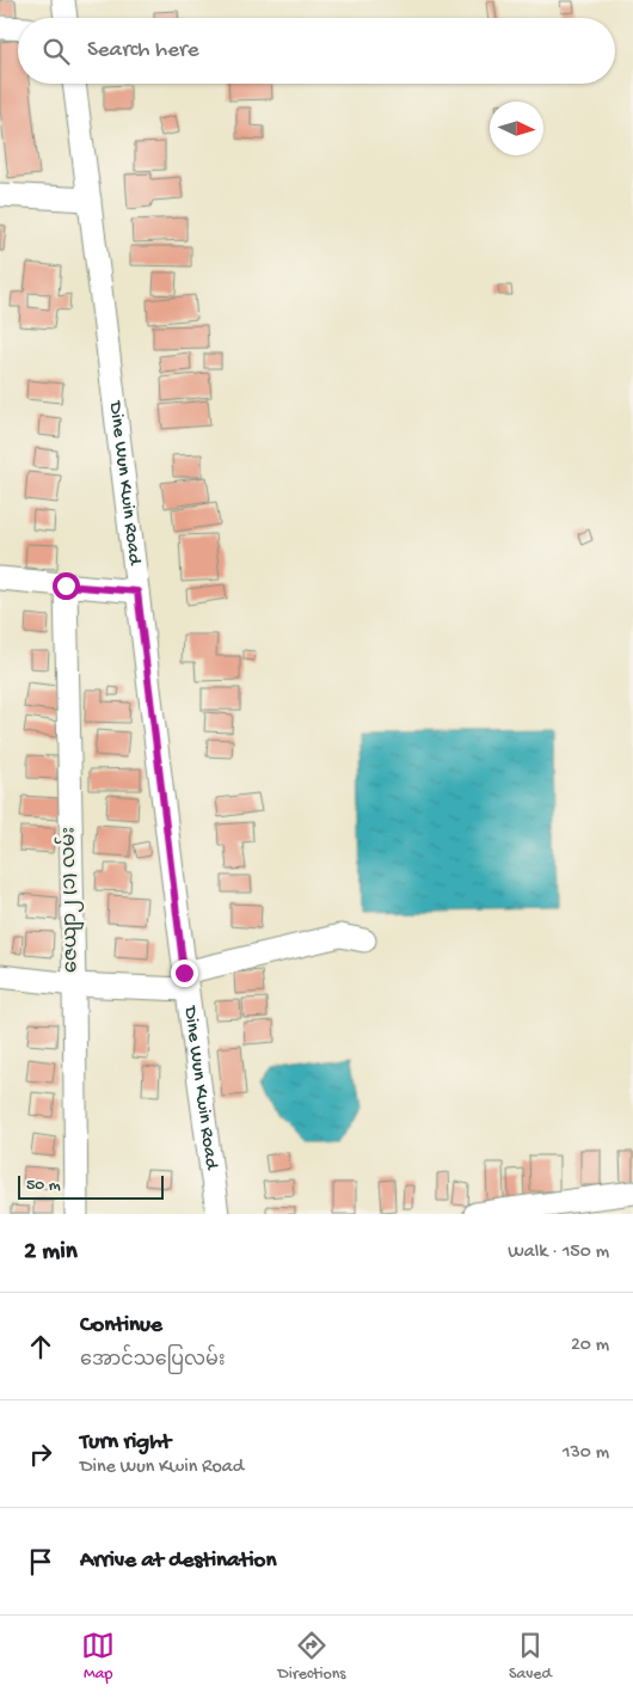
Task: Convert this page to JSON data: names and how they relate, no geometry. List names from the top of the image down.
{
  "streets": {
    "street": ["Dine Wun Kwin Road", "ဇေယျာ၂ (၁) လမ်း"]
  },
  "scale_bar": "50 m",
  "north": "right",
  "page": {
    "search": "Search here",
    "scale": "50 m",
    "heading": ["2 min", "Walk · 150 m"],
    "list": [
      ["Continue", "အောင်သပြေလမ်း", "20 m"],
      ["Turn right", "Dine Wun Kwin Road", "130 m"],
      "Arrive at destination"
    ],
    "nav": ["Map", "Directions", "Saved"]
  }
}
